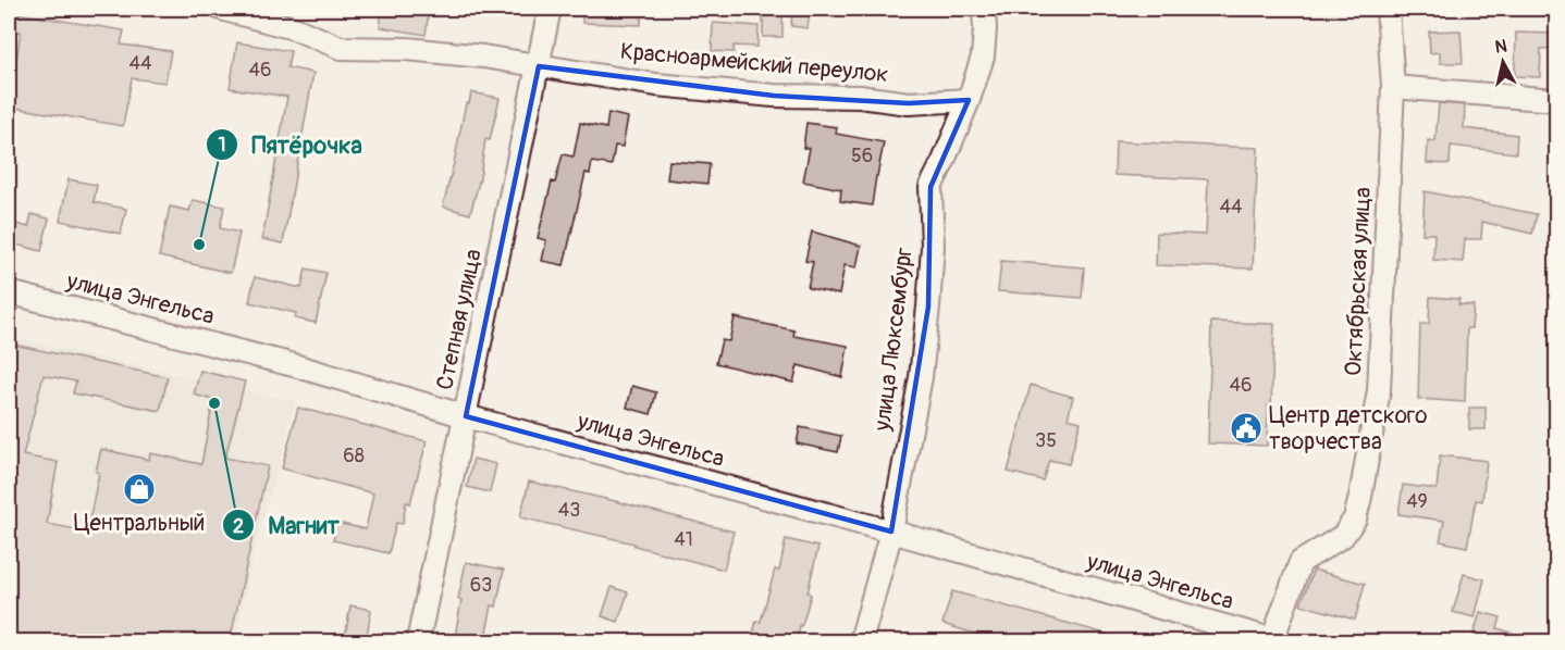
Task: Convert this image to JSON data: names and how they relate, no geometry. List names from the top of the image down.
{
  "streets": {
    "street": [
      "Красноармейский переулок",
      "Октябрьская улица",
      "улица Энгельса",
      "Степная улица",
      "улица Люксембург"
    ]
  },
  "crossings": [
    ["Красноармейский переулок", "Степная улица"],
    ["Красноармейский переулок", "улица Люксембург"],
    ["Октябрьская улица", "улица Энгельса"],
    ["улица Энгельса", "Степная улица"],
    ["улица Энгельса", "улица Люксембург"]
  ],
  "places": {
    "other": ["Пятёрочка", "Магнит"],
    "public building": ["Центр детского творчества"],
    "shop": ["Центральный"]
  },
  "house_numbers": [
    "44",
    "46",
    "56",
    "44",
    "46",
    "35",
    "68",
    "49",
    "43",
    "41",
    "63"
  ],
  "north": "top"
}
